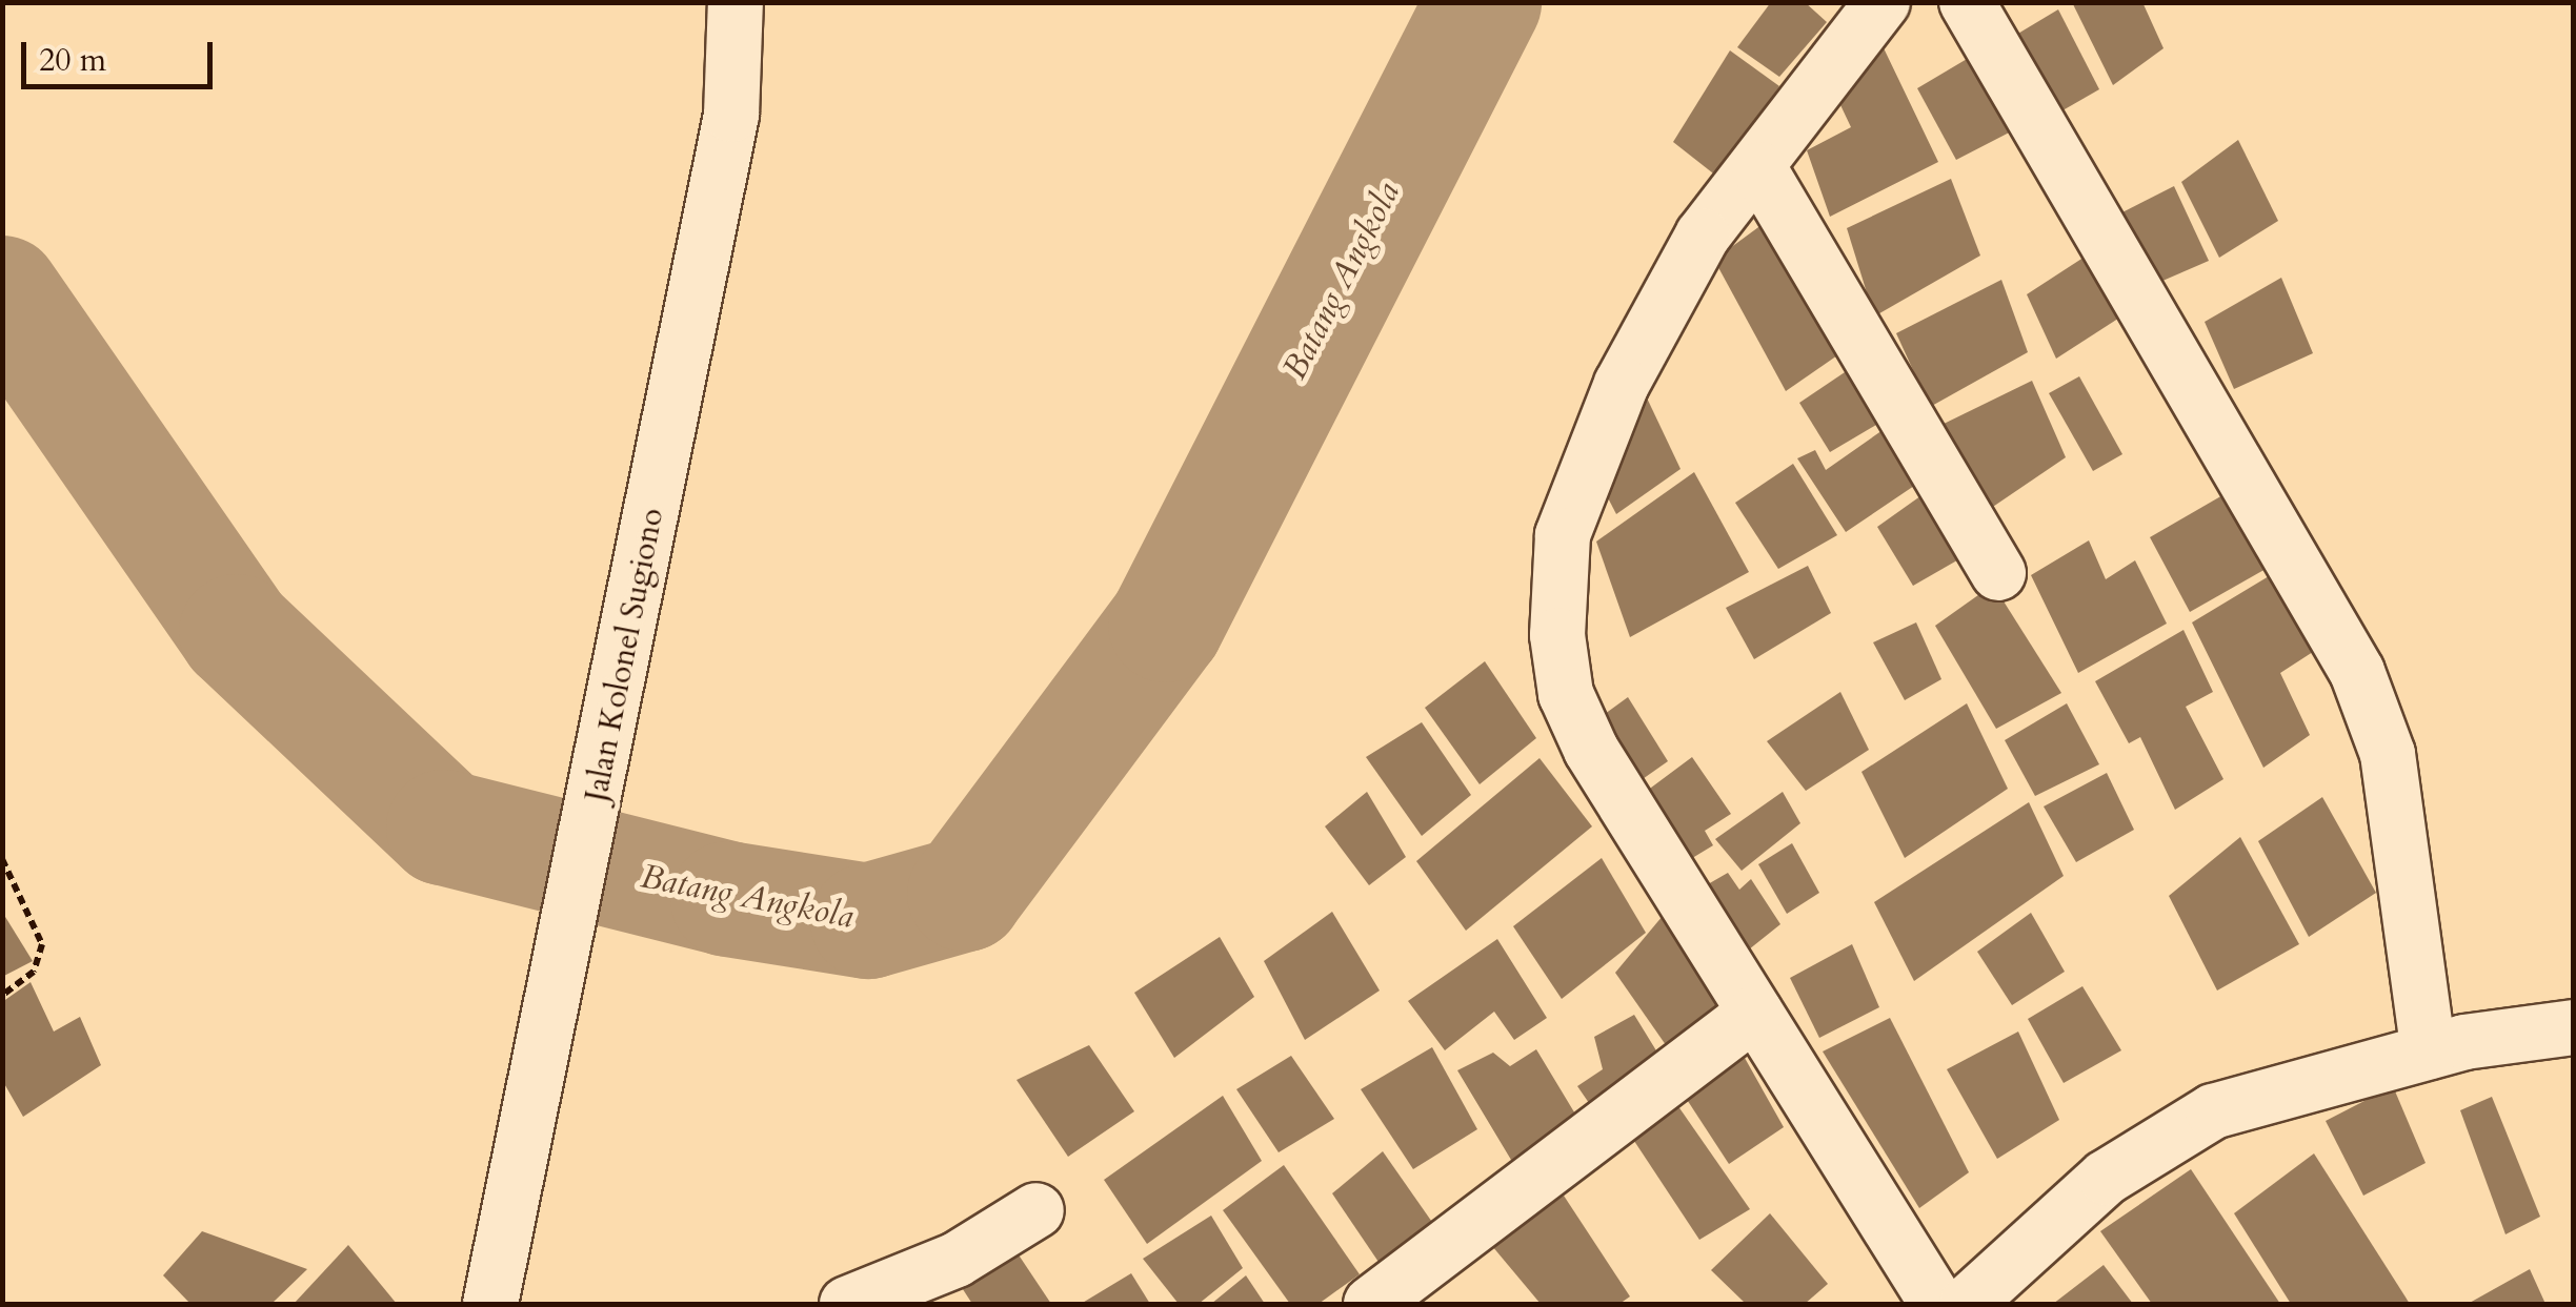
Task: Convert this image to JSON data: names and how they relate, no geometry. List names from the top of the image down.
{
  "streets": {
    "street": ["Jalan Kolonel Sugiono"]
  },
  "water": ["Batang Angkola"],
  "scale_bar": "20 m"
}
